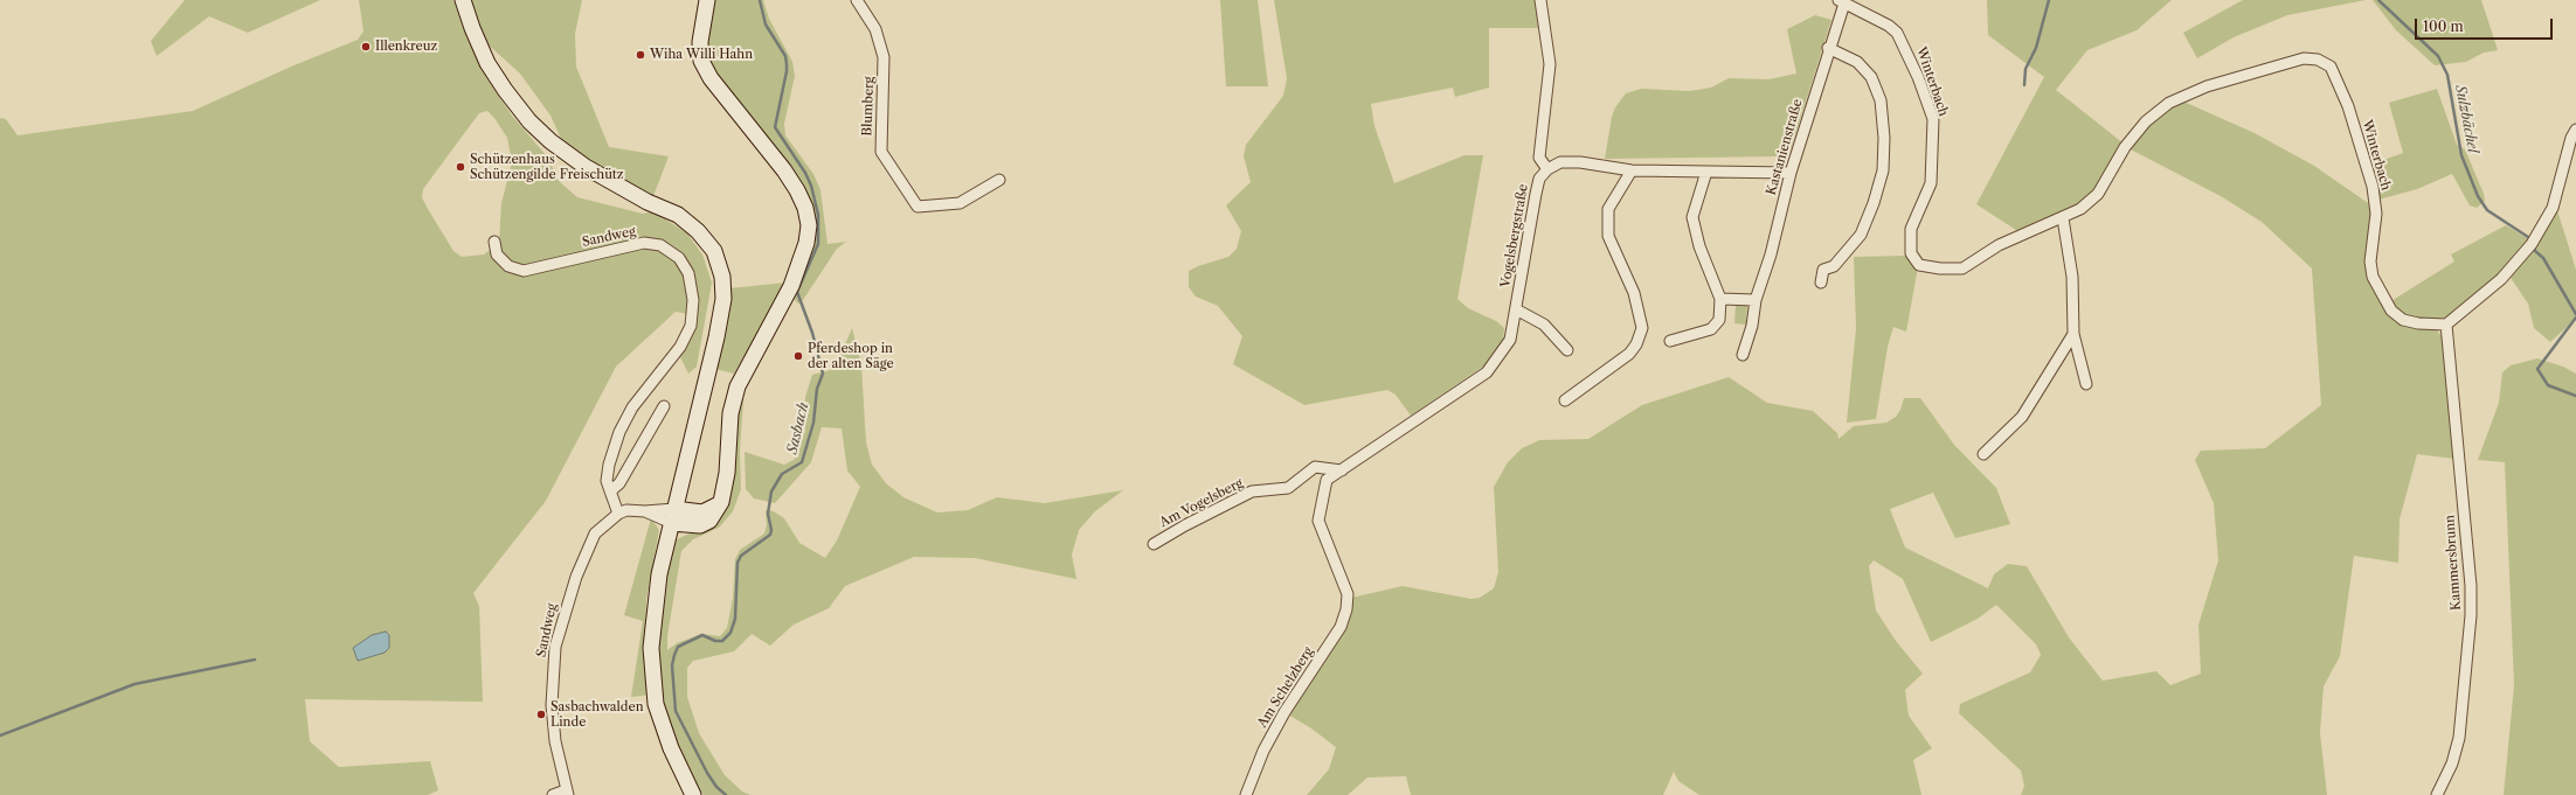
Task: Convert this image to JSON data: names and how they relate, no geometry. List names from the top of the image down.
{
  "streets": {
    "street": [
      "Winterbach",
      "Blumberg",
      "Kastanienstraße",
      "Vogelsbergstraße",
      "Sandweg",
      "Am Vogelsberg",
      "Kammersbrunn",
      "Am Schelzberg"
    ]
  },
  "crossings": [
    ["Winterbach", "Kastanienstraße"],
    ["Winterbach", "Kammersbrunn"],
    ["Vogelsbergstraße", "Am Vogelsberg"],
    ["Vogelsbergstraße", "Am Schelzberg"],
    ["Am Vogelsberg", "Am Schelzberg"]
  ],
  "water": ["Sulzbächel", "Sasbach"],
  "places": [
    "Illenkreuz",
    "Wiha Willi Hahn",
    "Schützenhaus Schützengilde Freischütz",
    "Pferdeshop in der alten Säge",
    "Sasbachwalden Linde"
  ],
  "scale_bar": "100 m"
}
